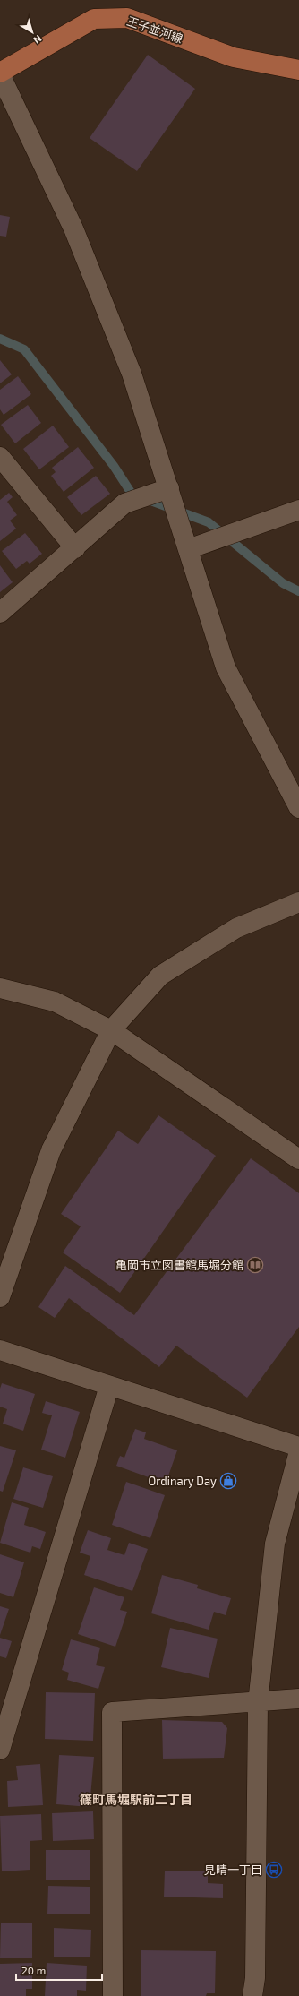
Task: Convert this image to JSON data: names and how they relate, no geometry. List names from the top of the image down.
{
  "streets": {
    "main road": ["王子並河線"]
  },
  "districts": ["篠町馬堀駅前二丁目"],
  "places": {
    "library": ["亀岡市立図書館馬堀分館"],
    "shop": ["Ordinary Day"],
    "bus stop": ["見晴一丁目"]
  },
  "scale_bar": "20 m",
  "north": "bottom right"
}
